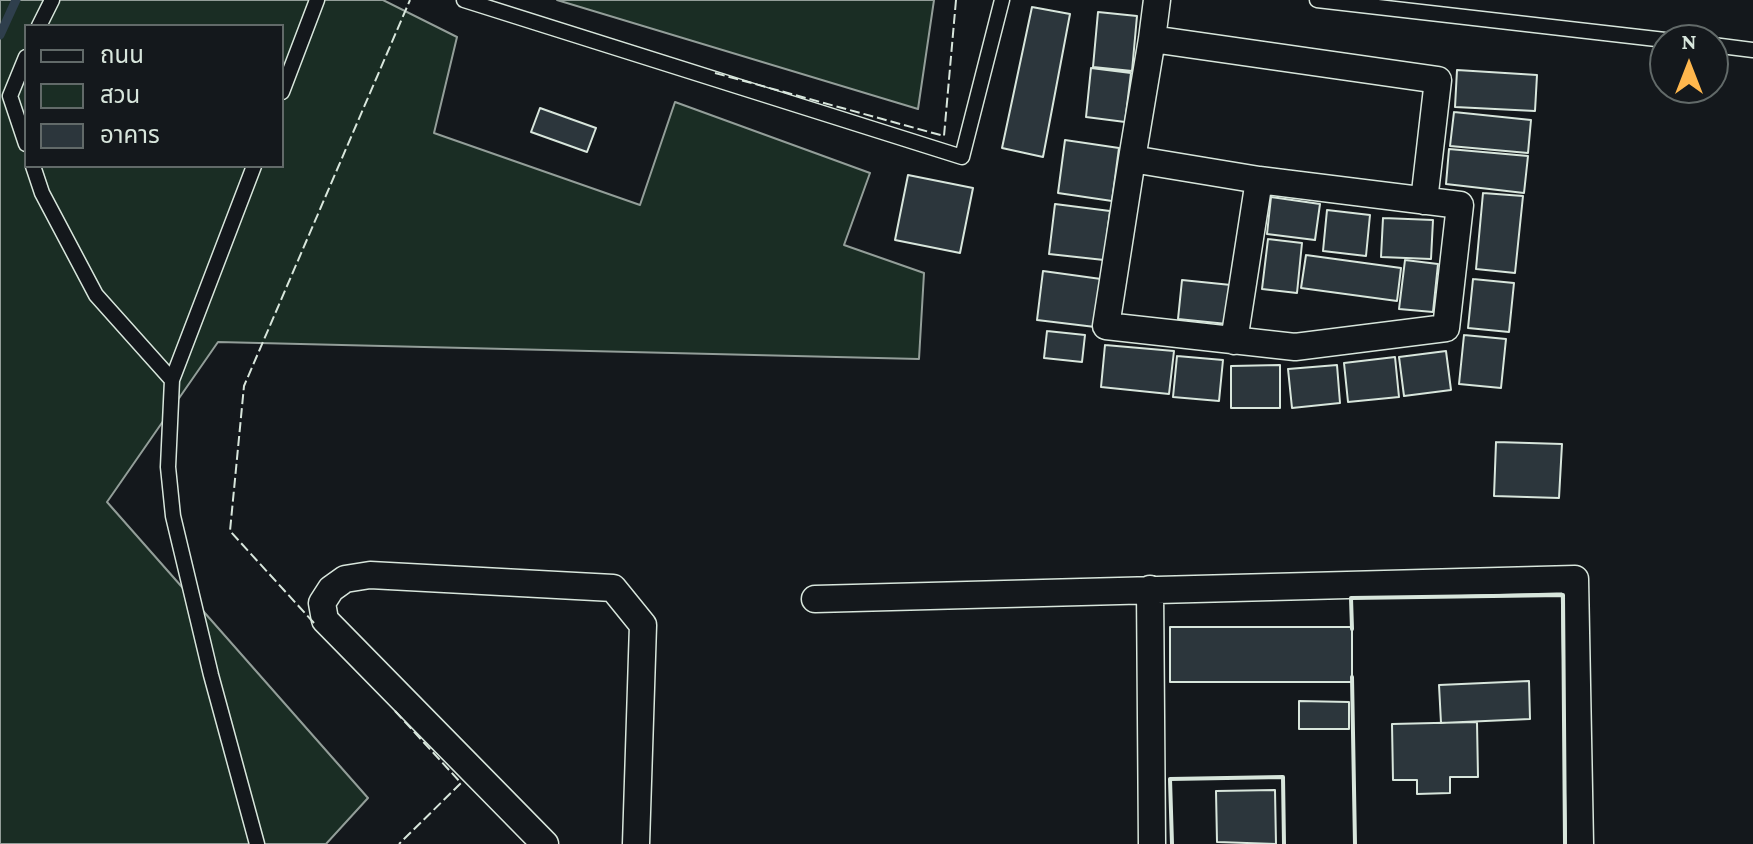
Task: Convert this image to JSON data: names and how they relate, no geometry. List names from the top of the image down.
{
  "legend": ["ถนน", "สวน", "อาคาร"],
  "north": "top"
}
